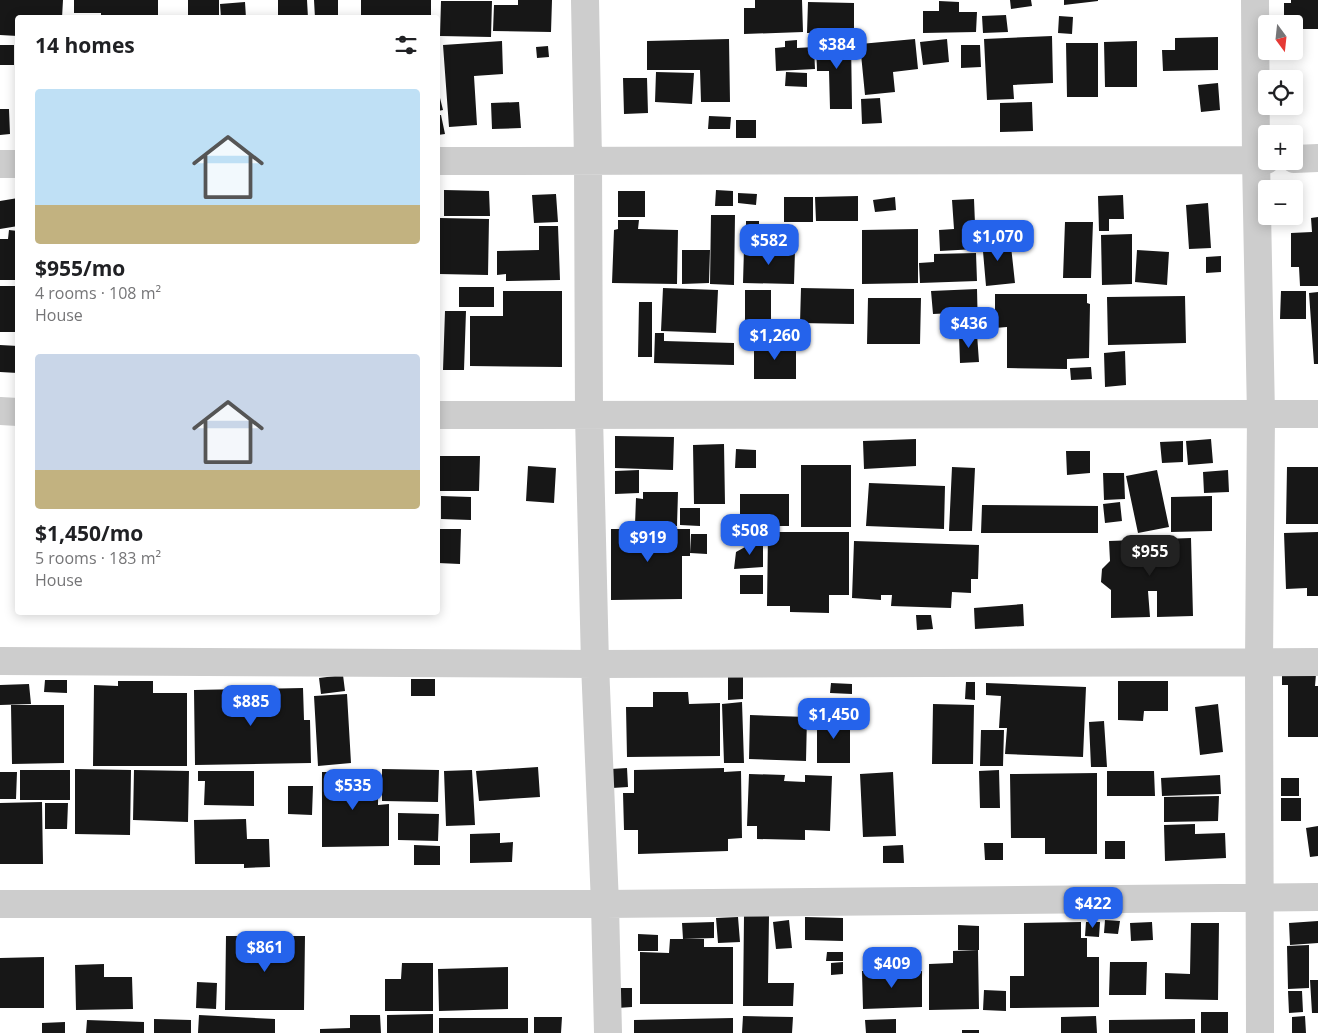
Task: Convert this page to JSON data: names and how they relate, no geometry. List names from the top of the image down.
{
  "north": "bottom",
  "page": {
    "map_buttons": ["+", "−"],
    "heading": "14 homes",
    "price": [
      "$384",
      "$1,070",
      "$582",
      "$436",
      "$1,260",
      "$508",
      "$919",
      "$955",
      "$885",
      "$1,450",
      "$535",
      "$422",
      "$861",
      "$409"
    ],
    "list": [
      {
        "name": "$955/mo",
        "note": "4 rooms · 108 m² · House"
      },
      {
        "name": "$1,450/mo",
        "note": "5 rooms · 183 m² · House"
      }
    ]
  }
}
